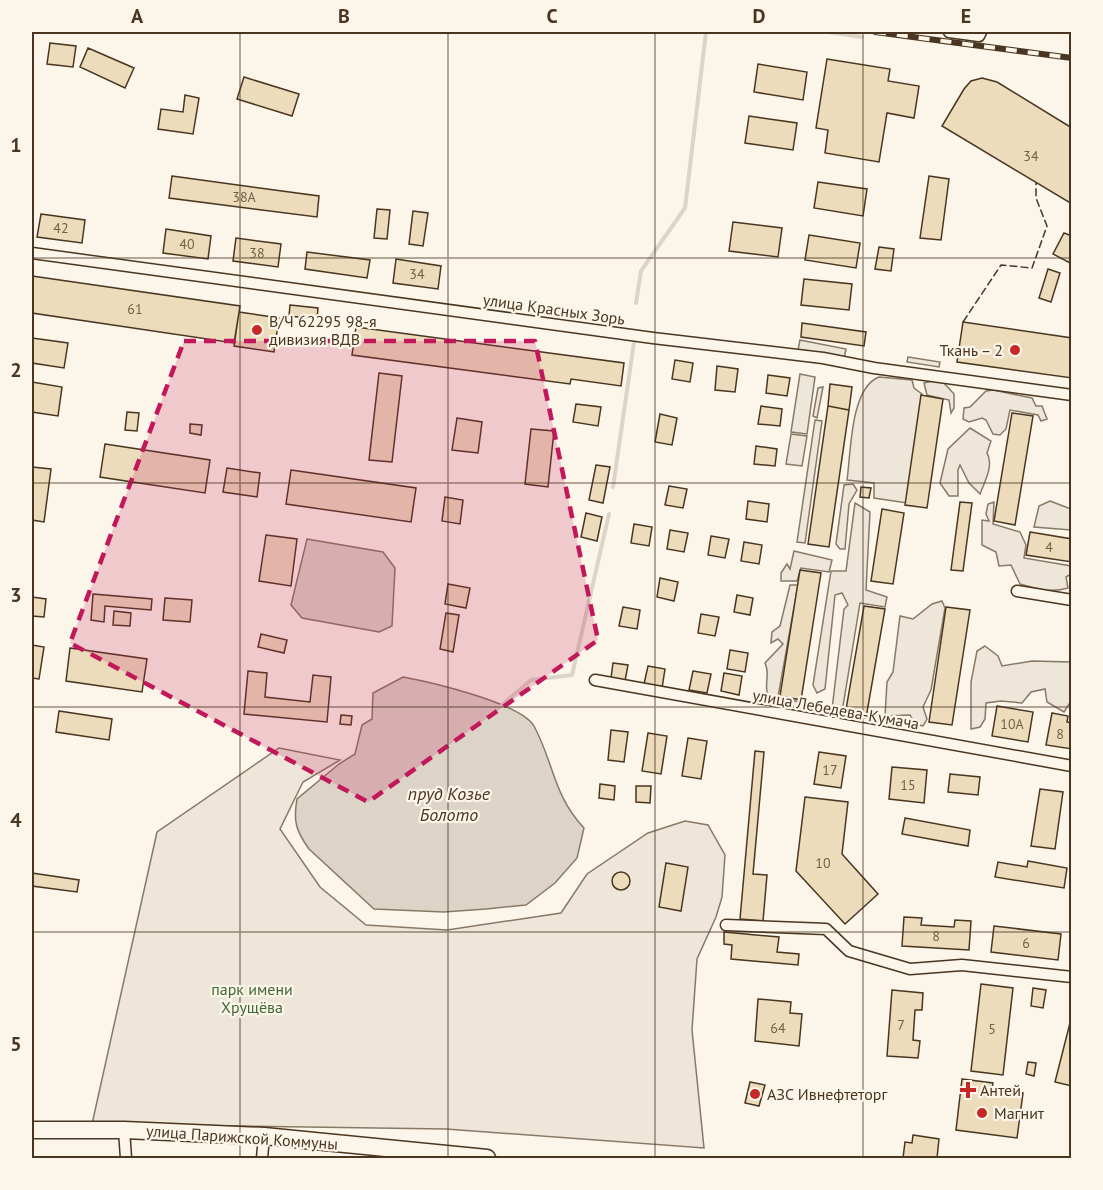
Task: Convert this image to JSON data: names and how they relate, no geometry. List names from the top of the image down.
{
  "streets": {
    "main road": ["улица Парижской Коммуны"],
    "street": ["улица Красных Зорь", "улица Лебедева-Кумача"]
  },
  "water": ["пруд Козье Болото"],
  "parks": ["парк имени Хрущёва"],
  "places": {
    "other": [
      "В/Ч 62295 98-я дивизия ВДВ",
      "Ткань – 2",
      "АЗС Ивнефтеторг",
      "Магнит"
    ],
    "health": ["Антей"]
  },
  "house_numbers": [
    "34",
    "38А",
    "42",
    "40",
    "38",
    "34",
    "61",
    "4",
    "10А",
    "8",
    "17",
    "15",
    "10",
    "8",
    "6",
    "7",
    "64",
    "5"
  ],
  "grid": {
    "columns": [
      "A",
      "B",
      "C",
      "D",
      "E"
    ],
    "rows": [
      "1",
      "2",
      "3",
      "4",
      "5"
    ]
  }
}
